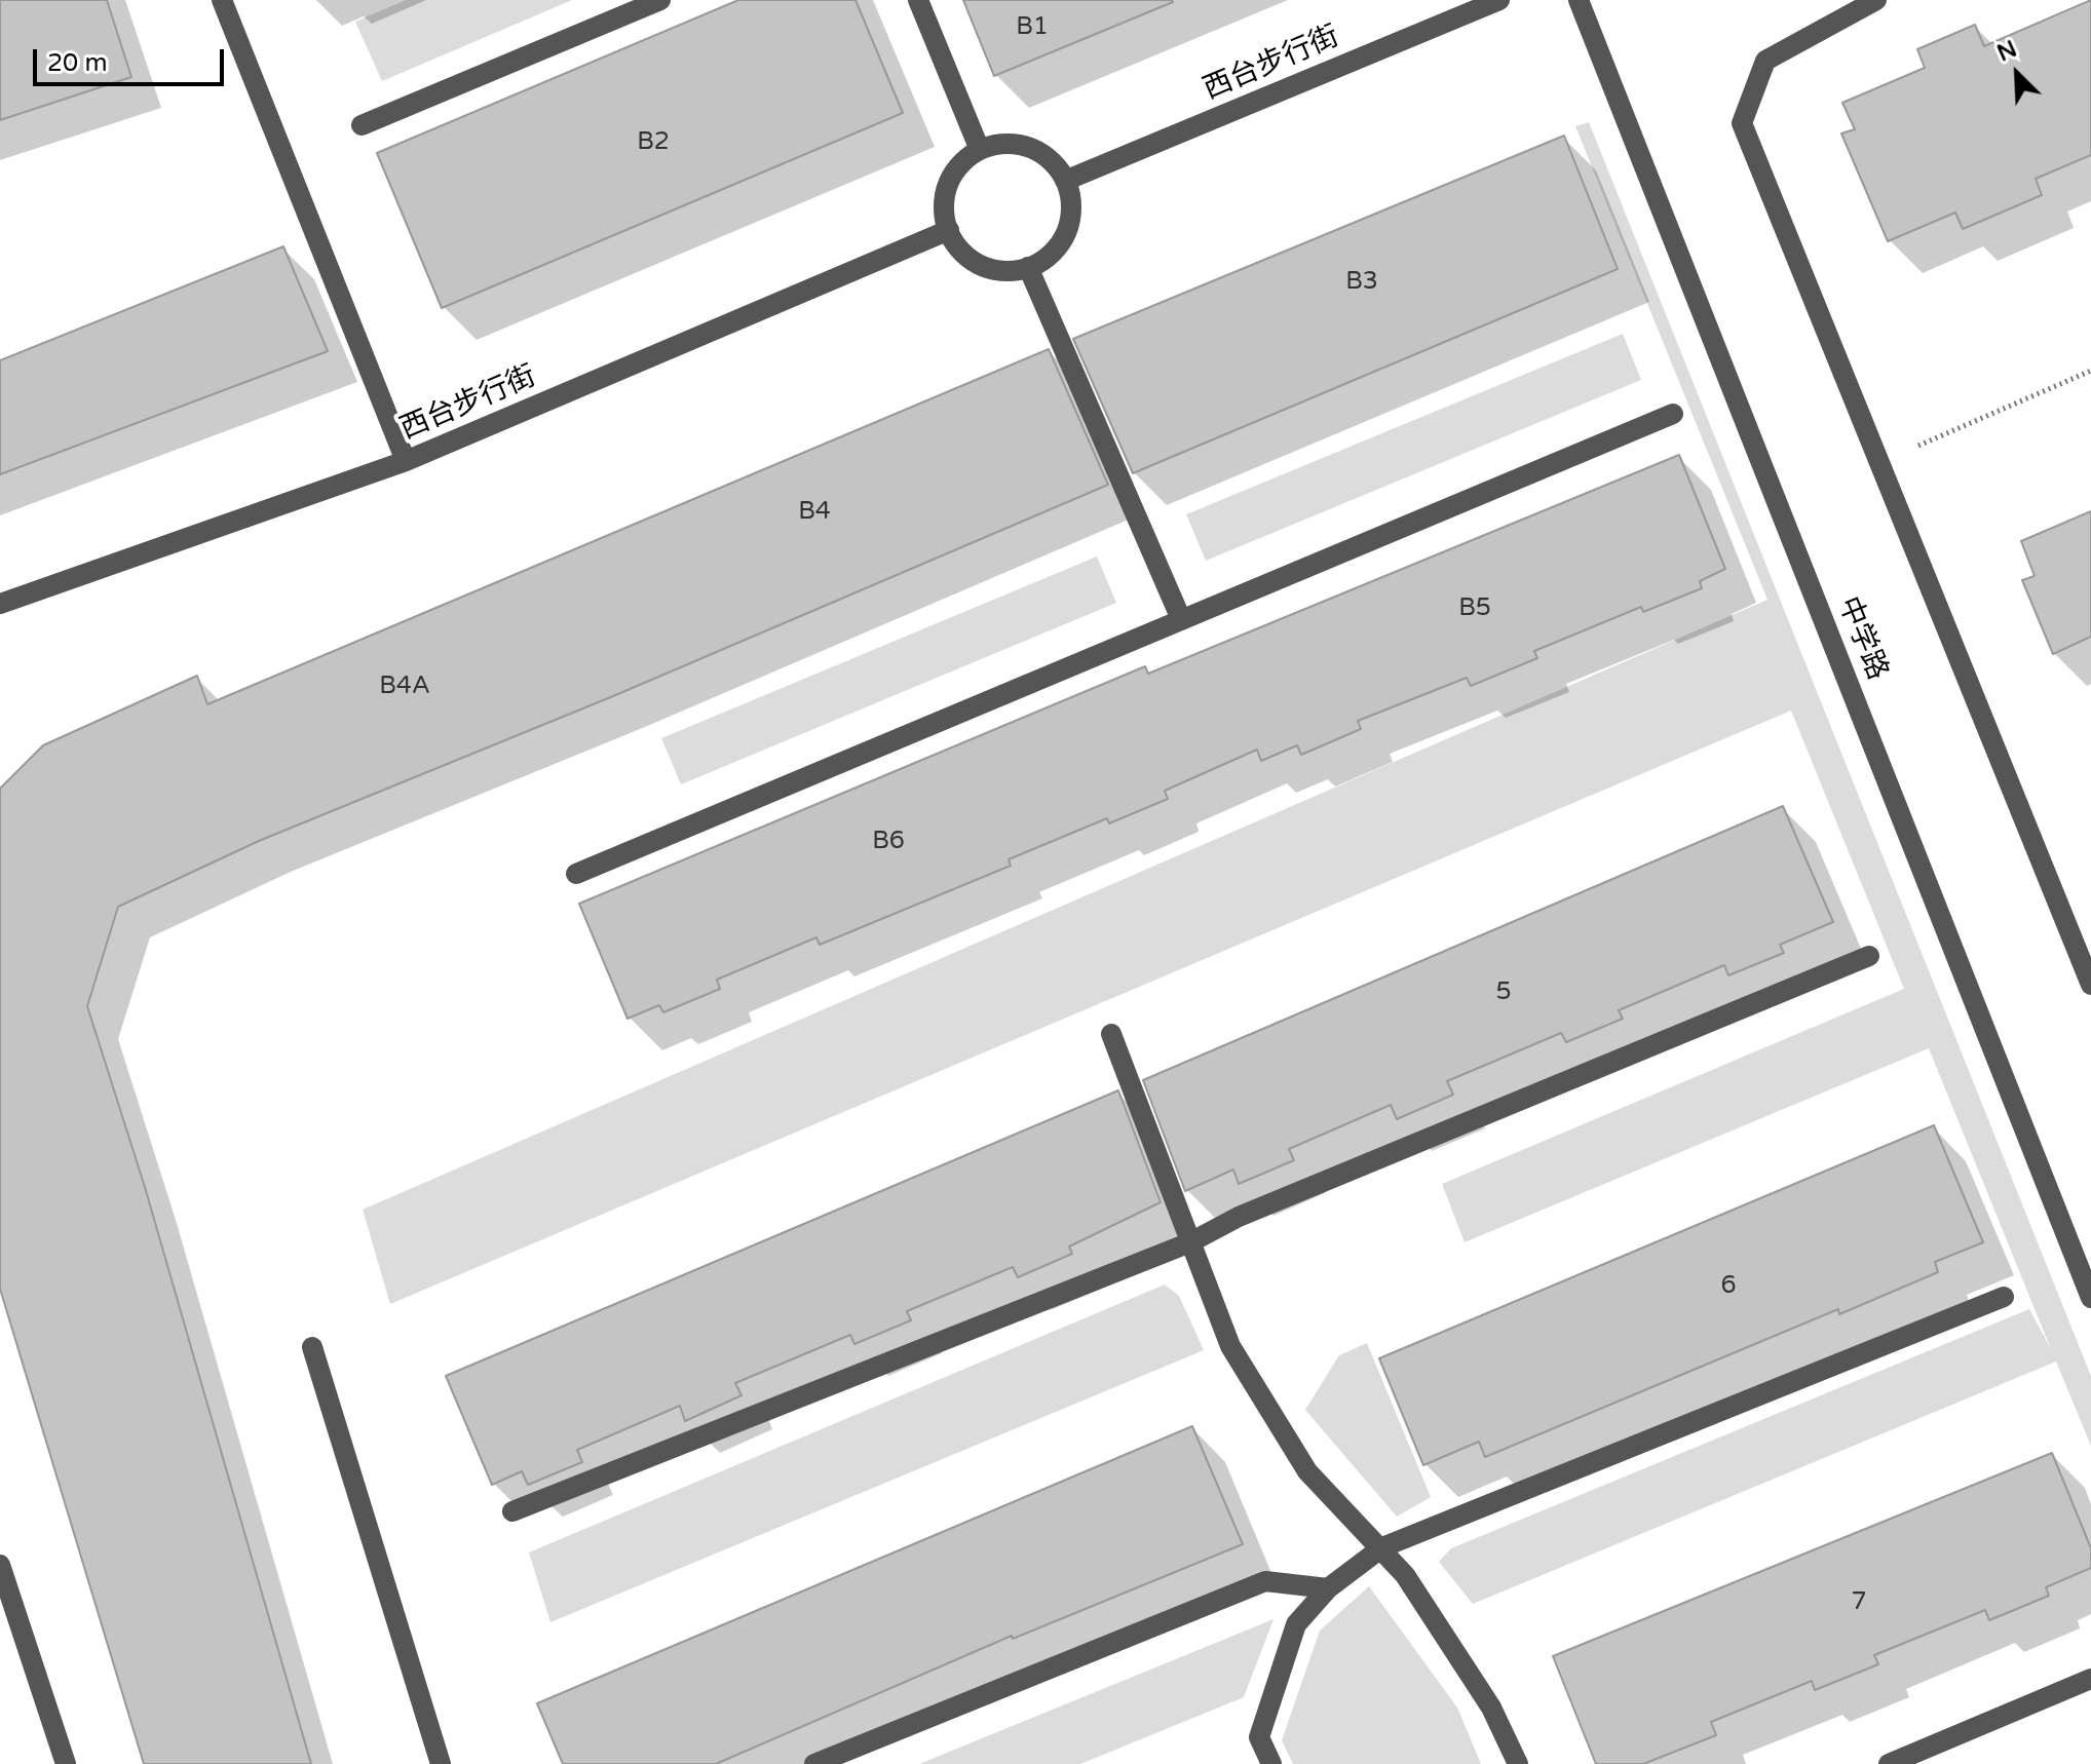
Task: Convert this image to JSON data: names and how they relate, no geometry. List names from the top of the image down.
{
  "streets": {
    "street": ["西台步行街", "中学路"]
  },
  "house_numbers": [
    "B1",
    "B2",
    "B3",
    "B4",
    "B5",
    "B4A",
    "B6",
    "5",
    "6",
    "7"
  ],
  "scale_bar": "20 m",
  "north": "top left"
}
